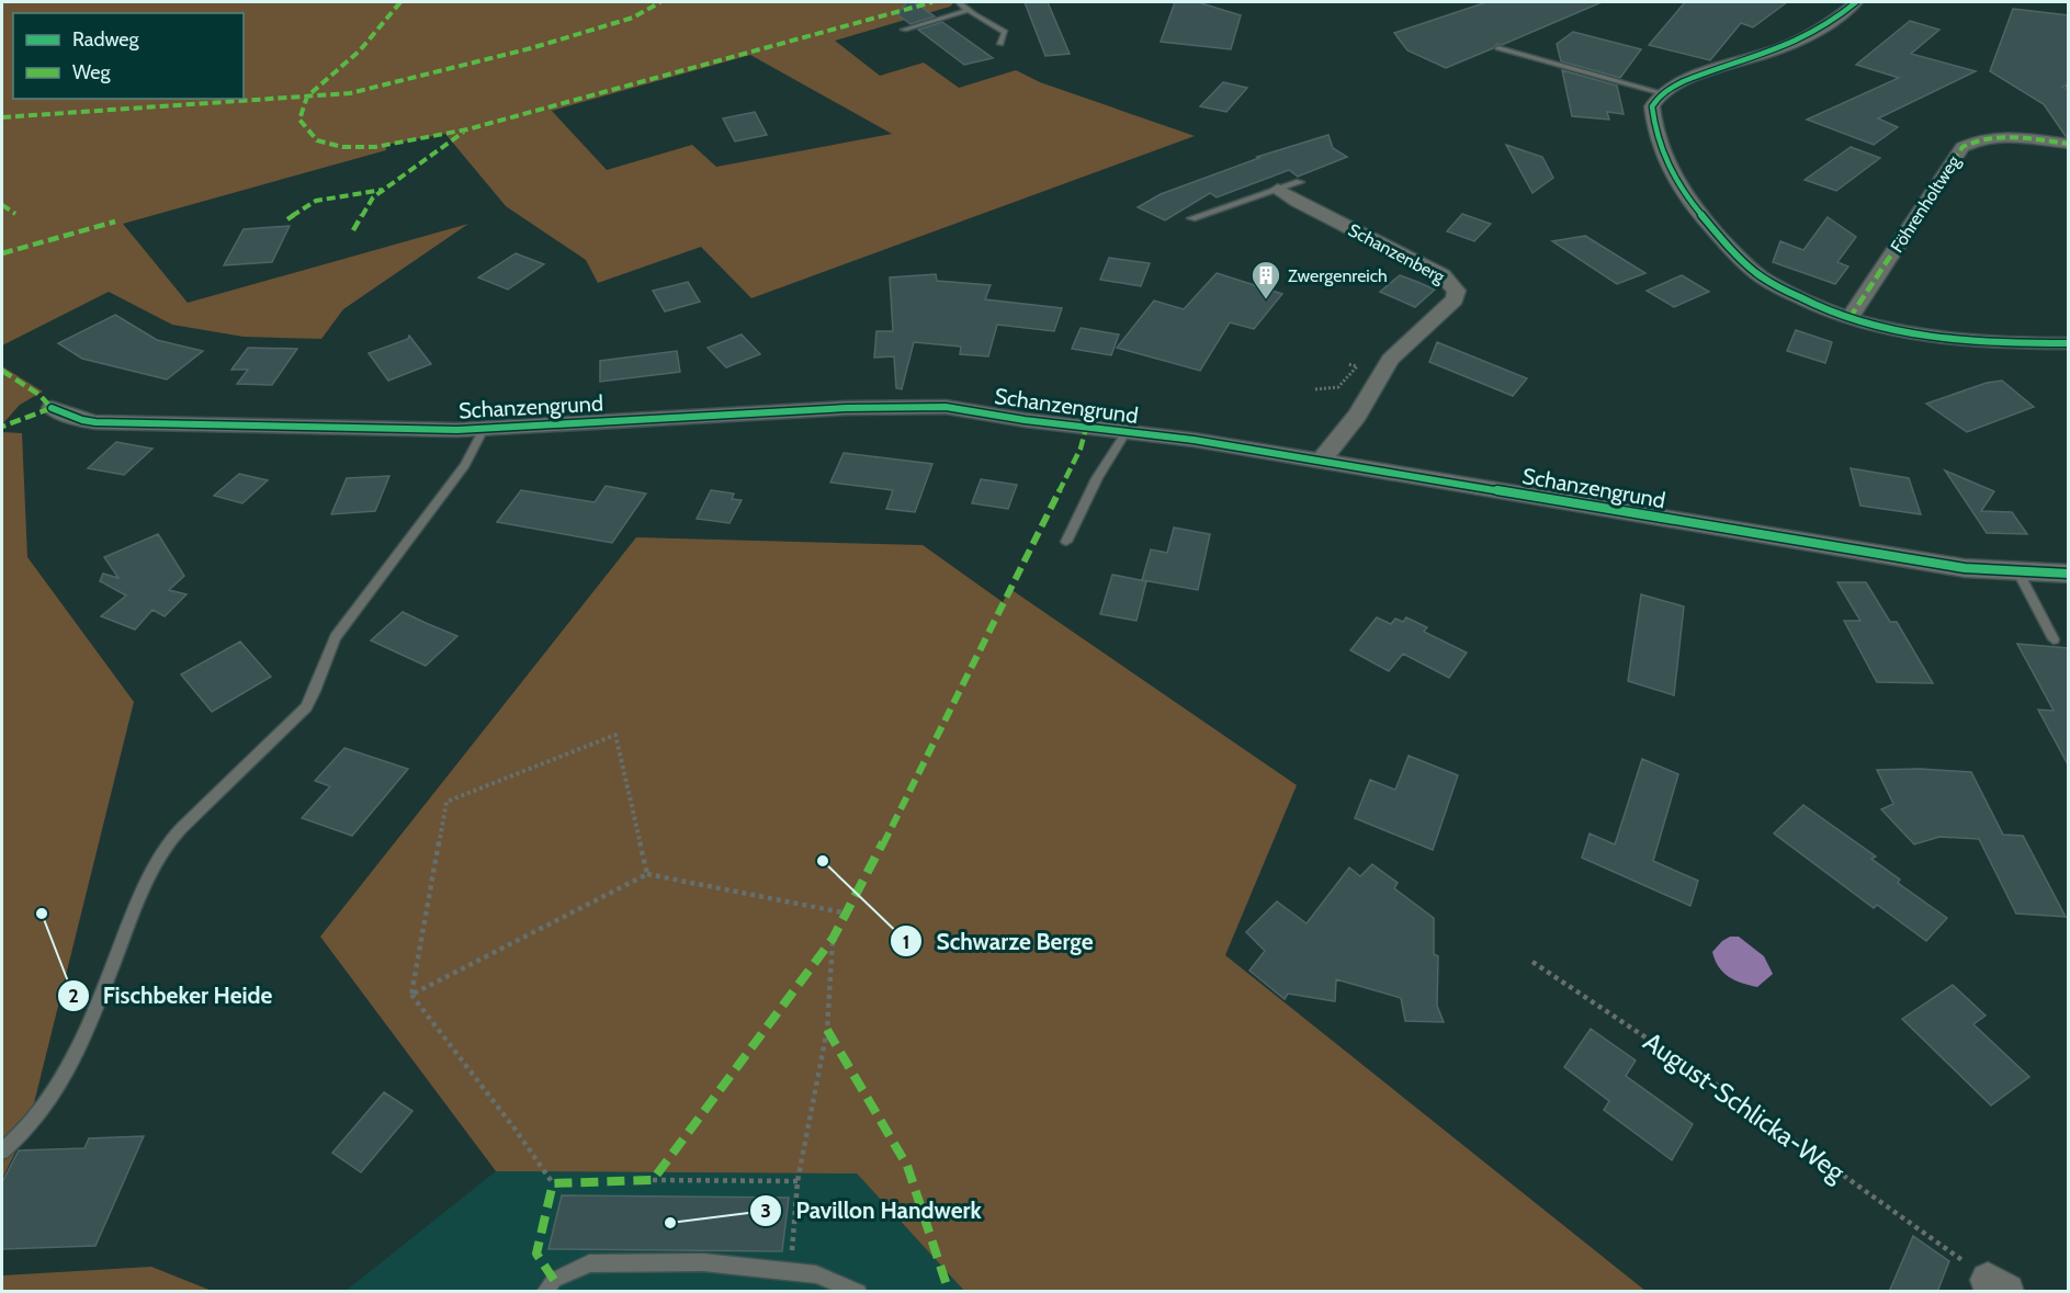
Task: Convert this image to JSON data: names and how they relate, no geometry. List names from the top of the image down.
{
  "streets": {
    "street": ["Föhrenholtweg", "Schanzenberg", "Schanzengrund"],
    "path": ["August-Schlicka-Weg"]
  },
  "crossings": [
    ["Schanzenberg", "Schanzengrund"]
  ],
  "places": {
    "building": ["Zwergenreich"],
    "other": ["Schwarze Berge", "Fischbeker Heide", "Pavillon Handwerk"]
  },
  "legend": ["Radweg", "Weg"]
}
